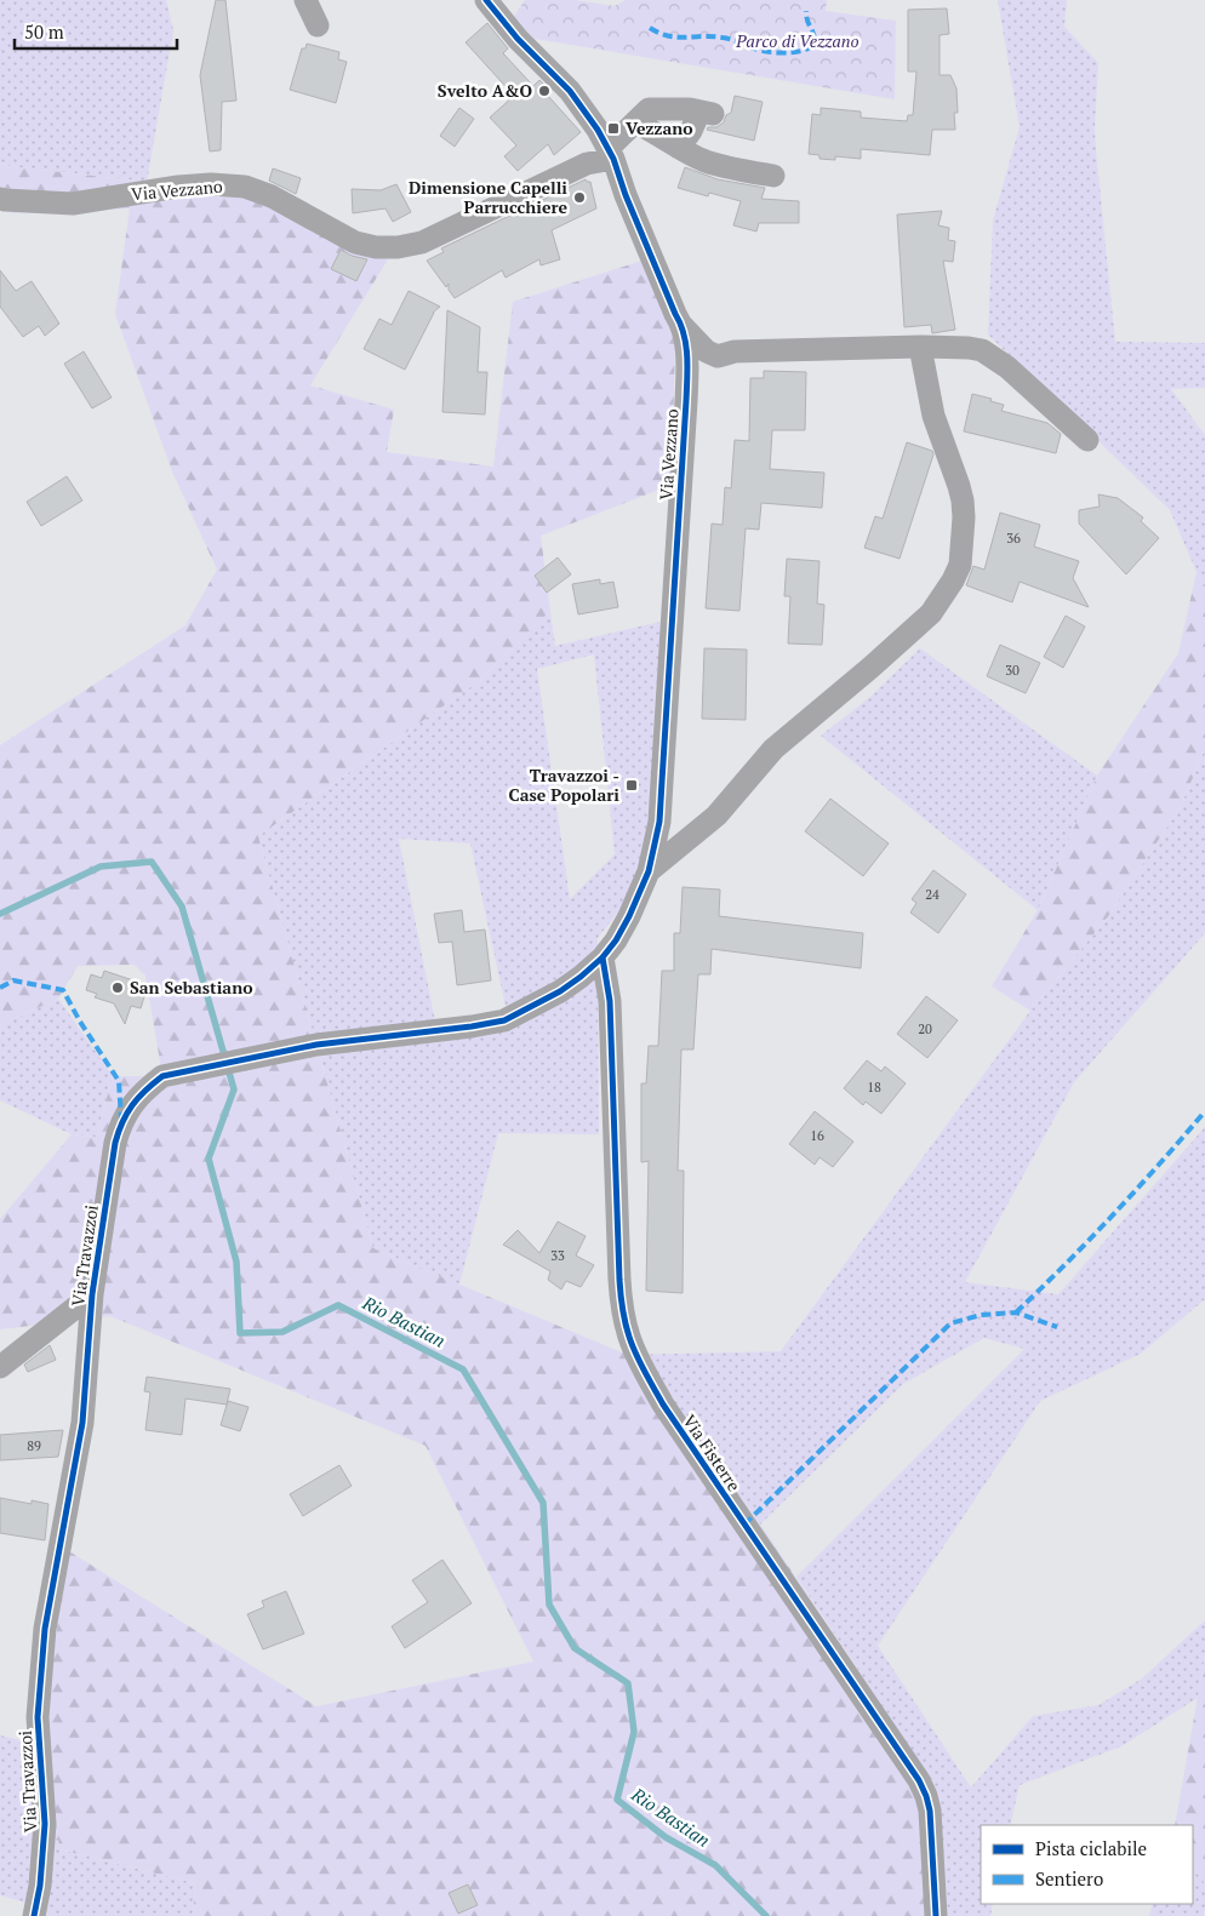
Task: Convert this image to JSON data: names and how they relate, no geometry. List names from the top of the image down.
{
  "streets": {
    "street": ["Via Vezzano", "Via Travazzoi", "Via Fisterre"]
  },
  "crossings": [
    ["Via Vezzano", "Via Travazzoi"],
    ["Via Vezzano", "Via Fisterre"],
    ["Via Travazzoi", "Via Fisterre"]
  ],
  "water": ["Rio Bastian"],
  "parks": ["Parco di Vezzano"],
  "places": {
    "other": ["Svelto A&O", "Dimensione Capelli Parrucchiere", "San Sebastiano"],
    "transit": ["Vezzano", "Travazzoi - Case Popolari"]
  },
  "house_numbers": [
    "36",
    "30",
    "24",
    "20",
    "18",
    "16",
    "33",
    "89"
  ],
  "legend": ["Pista ciclabile", "Sentiero"],
  "scale_bar": "50 m"
}
